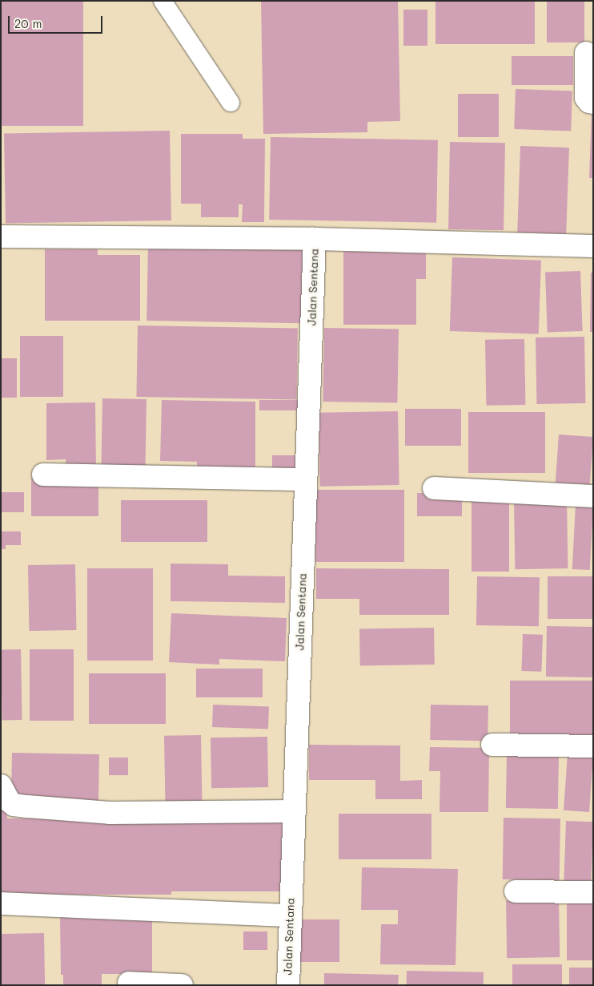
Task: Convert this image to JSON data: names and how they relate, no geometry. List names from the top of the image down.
{
  "streets": {
    "street": ["Jalan Sentana"]
  },
  "scale_bar": "20 m"
}
